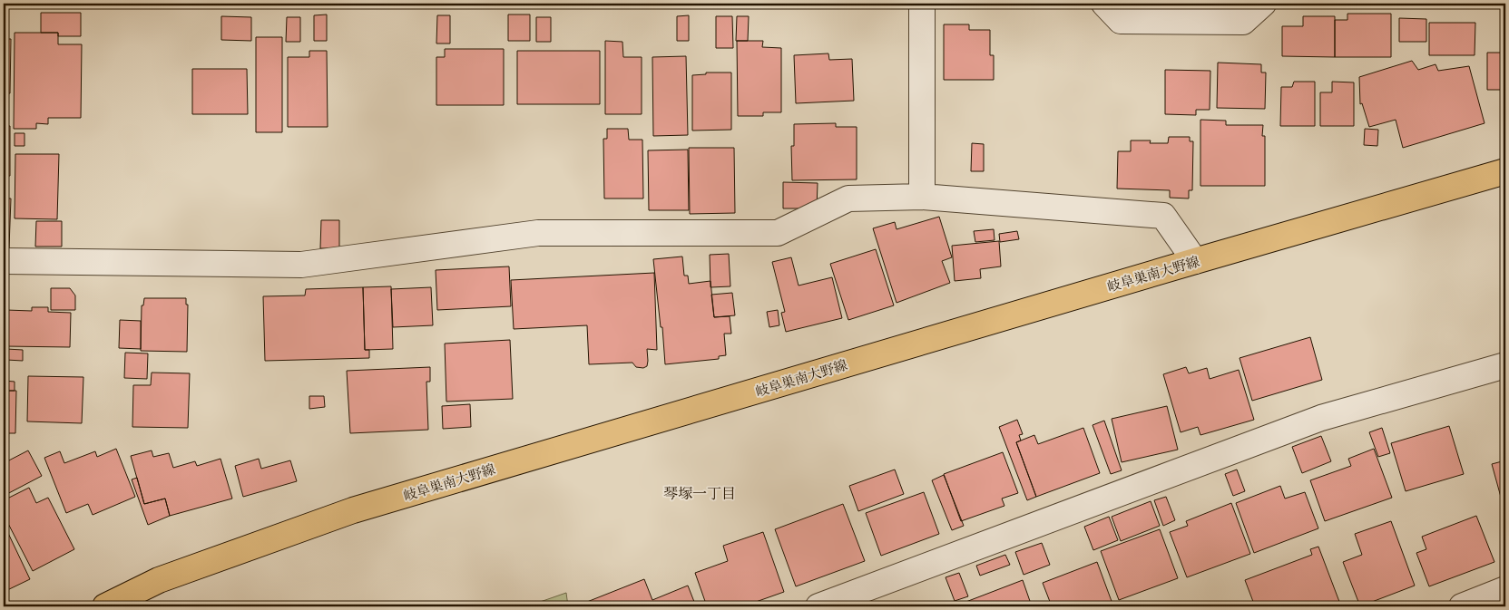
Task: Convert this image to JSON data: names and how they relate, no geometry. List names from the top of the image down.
{
  "streets": {
    "main road": ["岐阜巣南大野線"]
  },
  "districts": ["琴塚一丁目"]
}
